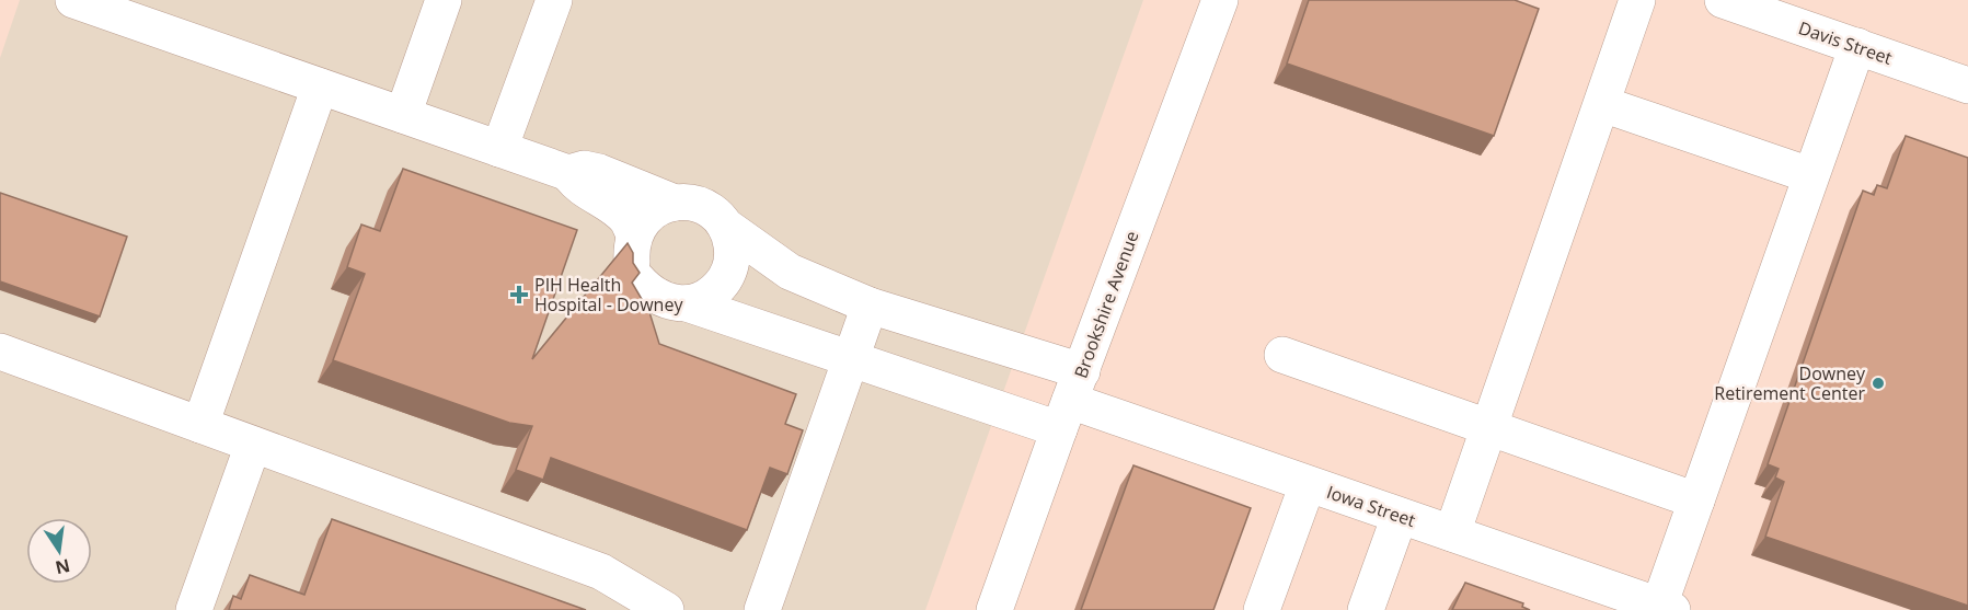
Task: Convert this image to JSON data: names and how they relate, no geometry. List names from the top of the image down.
{
  "streets": {
    "street": ["Davis Street", "Brookshire Avenue", "Iowa Street"]
  },
  "crossings": [
    ["Brookshire Avenue", "Iowa Street"]
  ],
  "places": {
    "health": ["PIH Health Hospital - Downey"],
    "other": ["Downey Retirement Center"]
  },
  "north": "bottom"
}
